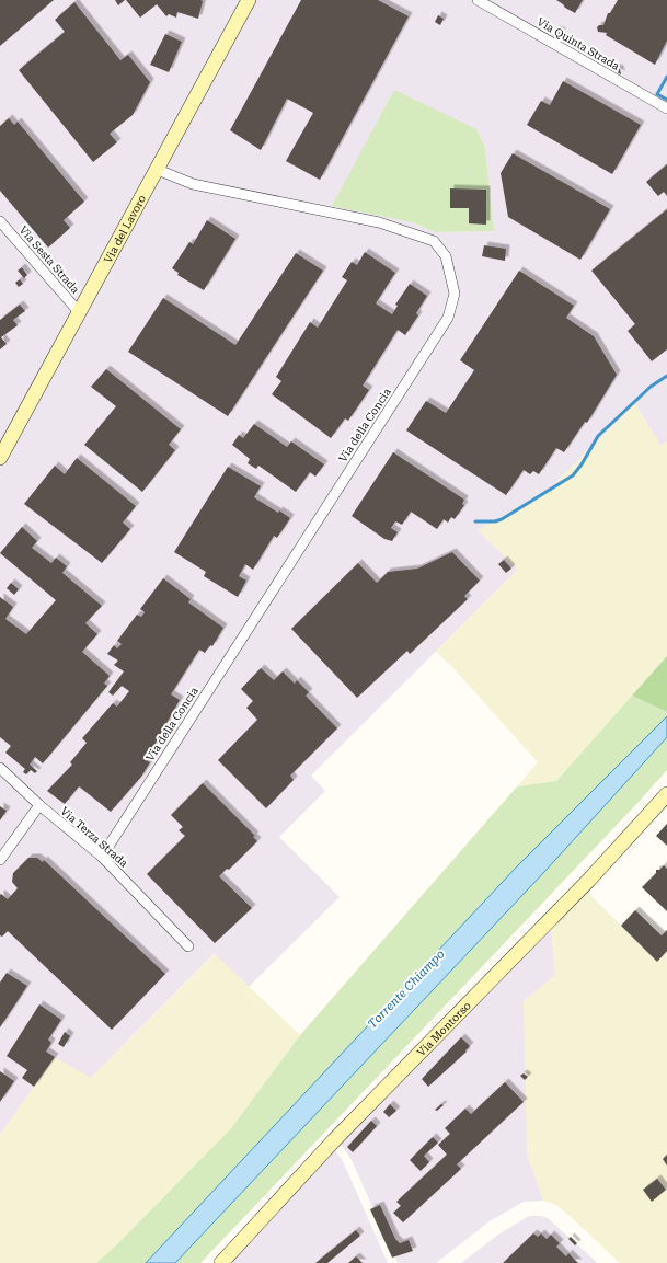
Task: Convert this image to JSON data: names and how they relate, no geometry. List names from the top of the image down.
{
  "streets": {
    "main road": ["Via del Lavoro", "Via Montorso"],
    "street": [
      "Via Quinta Strada",
      "Via Sesta Strada",
      "Via della Concia",
      "Via Terza Strada"
    ]
  },
  "crossings": [
    ["Via del Lavoro", "Via Sesta Strada"],
    ["Via del Lavoro", "Via della Concia"],
    ["Via della Concia", "Via Terza Strada"]
  ],
  "water": ["Torrente Chiampo"]
}
